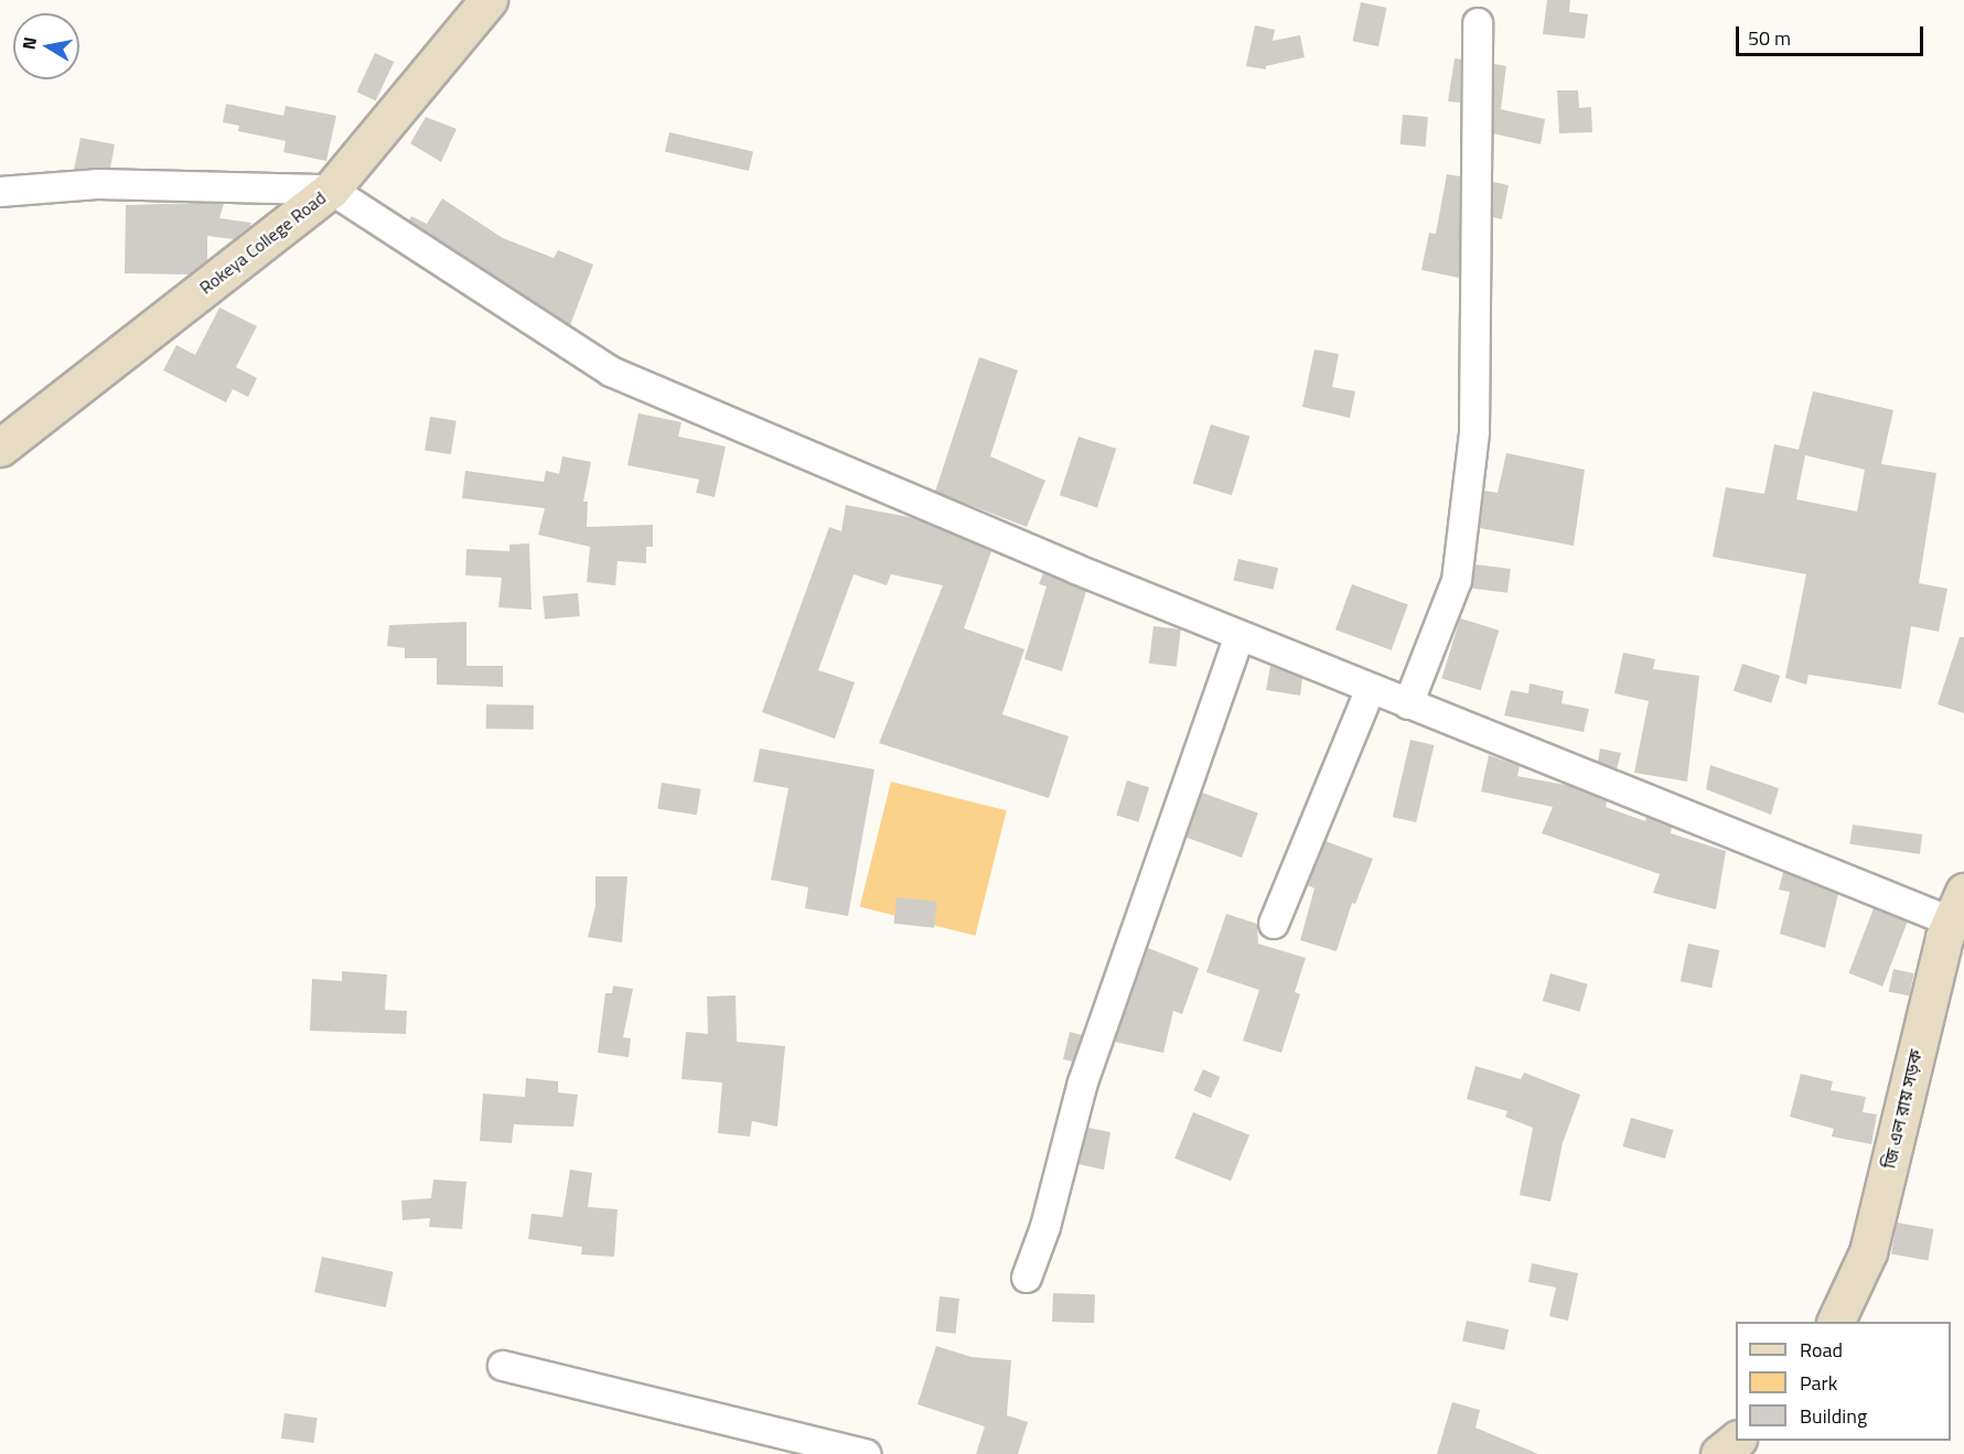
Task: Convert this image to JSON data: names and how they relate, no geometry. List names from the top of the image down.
{
  "streets": {
    "street": ["Rokeya College Road", "জি এল রায় সড়ক"]
  },
  "legend": ["Road", "Park", "Building"],
  "scale_bar": "50 m",
  "north": "left"
}
